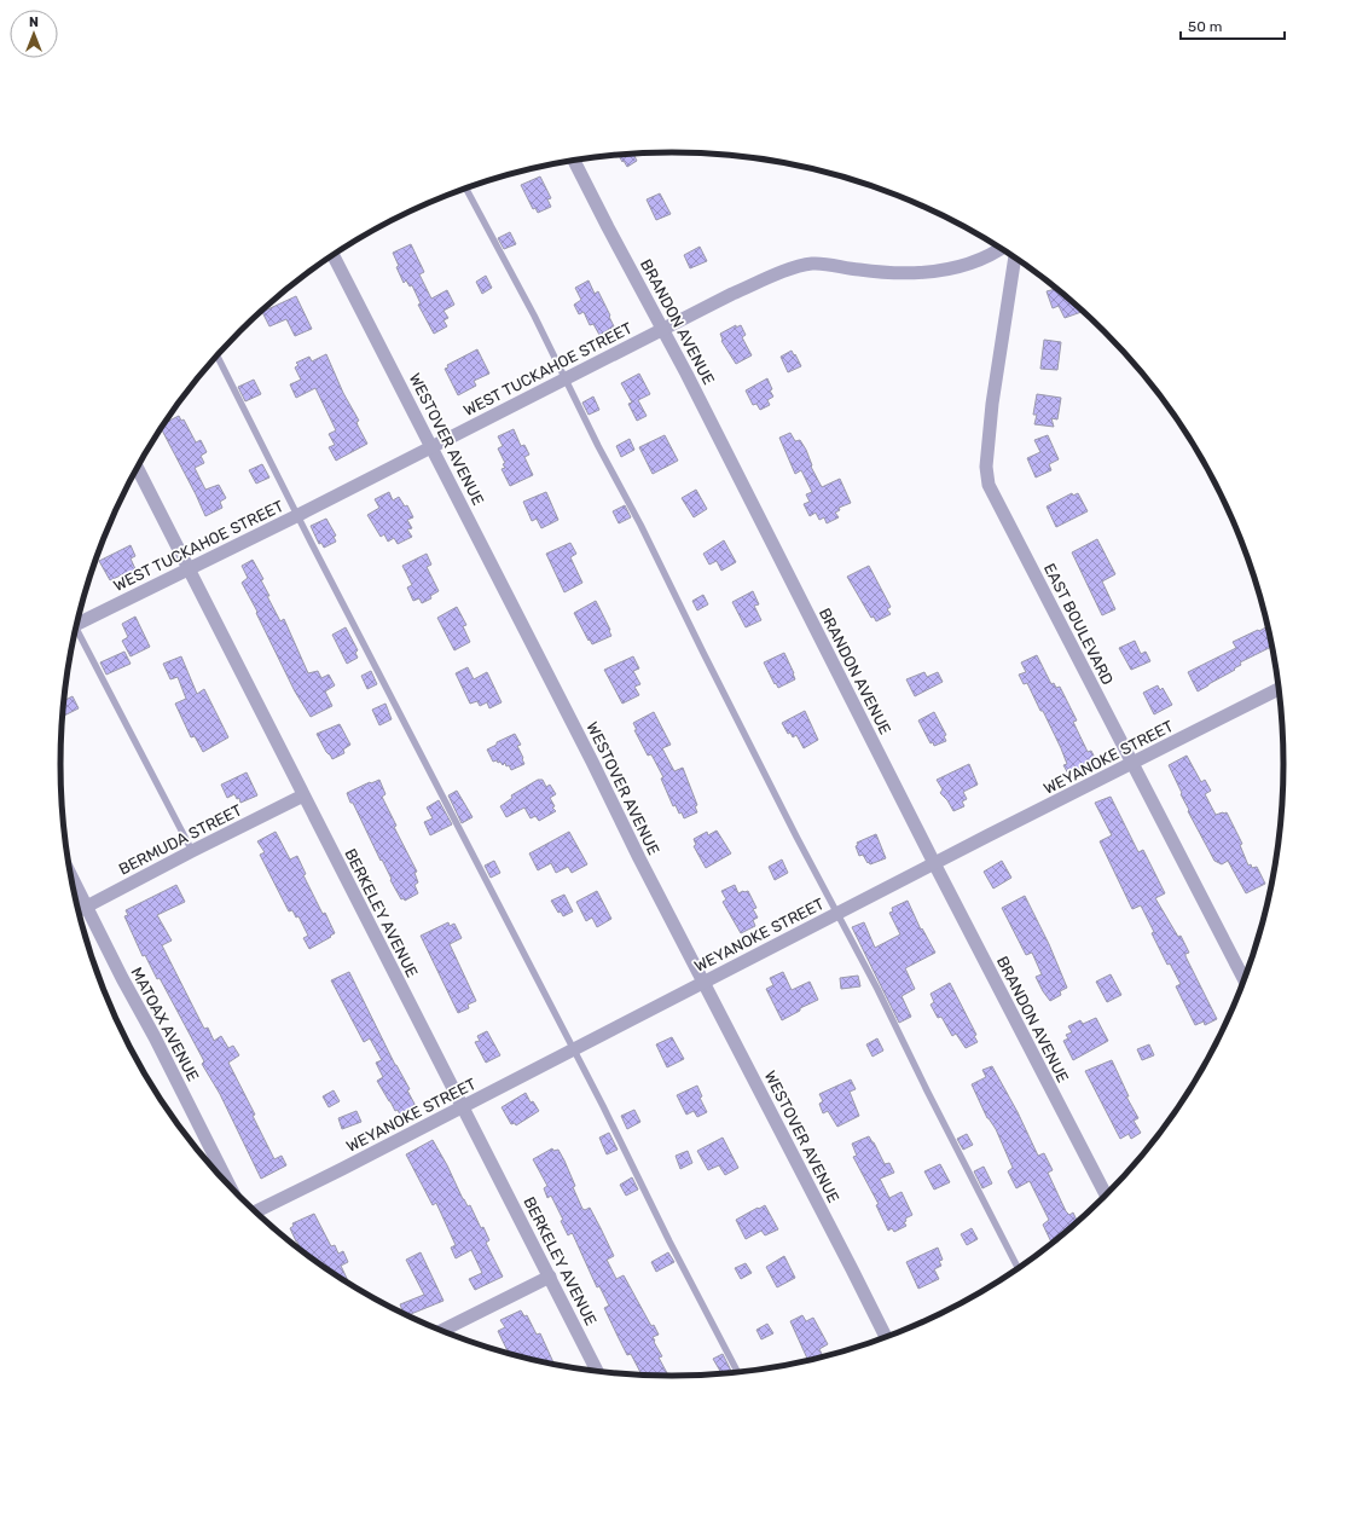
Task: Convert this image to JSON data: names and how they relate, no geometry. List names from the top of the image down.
{
  "streets": {
    "street": [
      "BRANDON AVENUE",
      "WEST TUCKAHOE STREET",
      "WESTOVER AVENUE",
      "EAST BOULEVARD",
      "WEYANOKE STREET",
      "BERMUDA STREET",
      "BERKELEY AVENUE",
      "MATOAX AVENUE"
    ]
  },
  "crossings": [
    ["BRANDON AVENUE", "WEST TUCKAHOE STREET"],
    ["BRANDON AVENUE", "WEYANOKE STREET"],
    ["WEST TUCKAHOE STREET", "WESTOVER AVENUE"],
    ["WEST TUCKAHOE STREET", "BERKELEY AVENUE"],
    ["WESTOVER AVENUE", "WEYANOKE STREET"],
    ["EAST BOULEVARD", "WEYANOKE STREET"],
    ["WEYANOKE STREET", "BERKELEY AVENUE"],
    ["BERMUDA STREET", "BERKELEY AVENUE"],
    ["BERMUDA STREET", "MATOAX AVENUE"]
  ],
  "scale_bar": "50 m",
  "north": "top"
}
